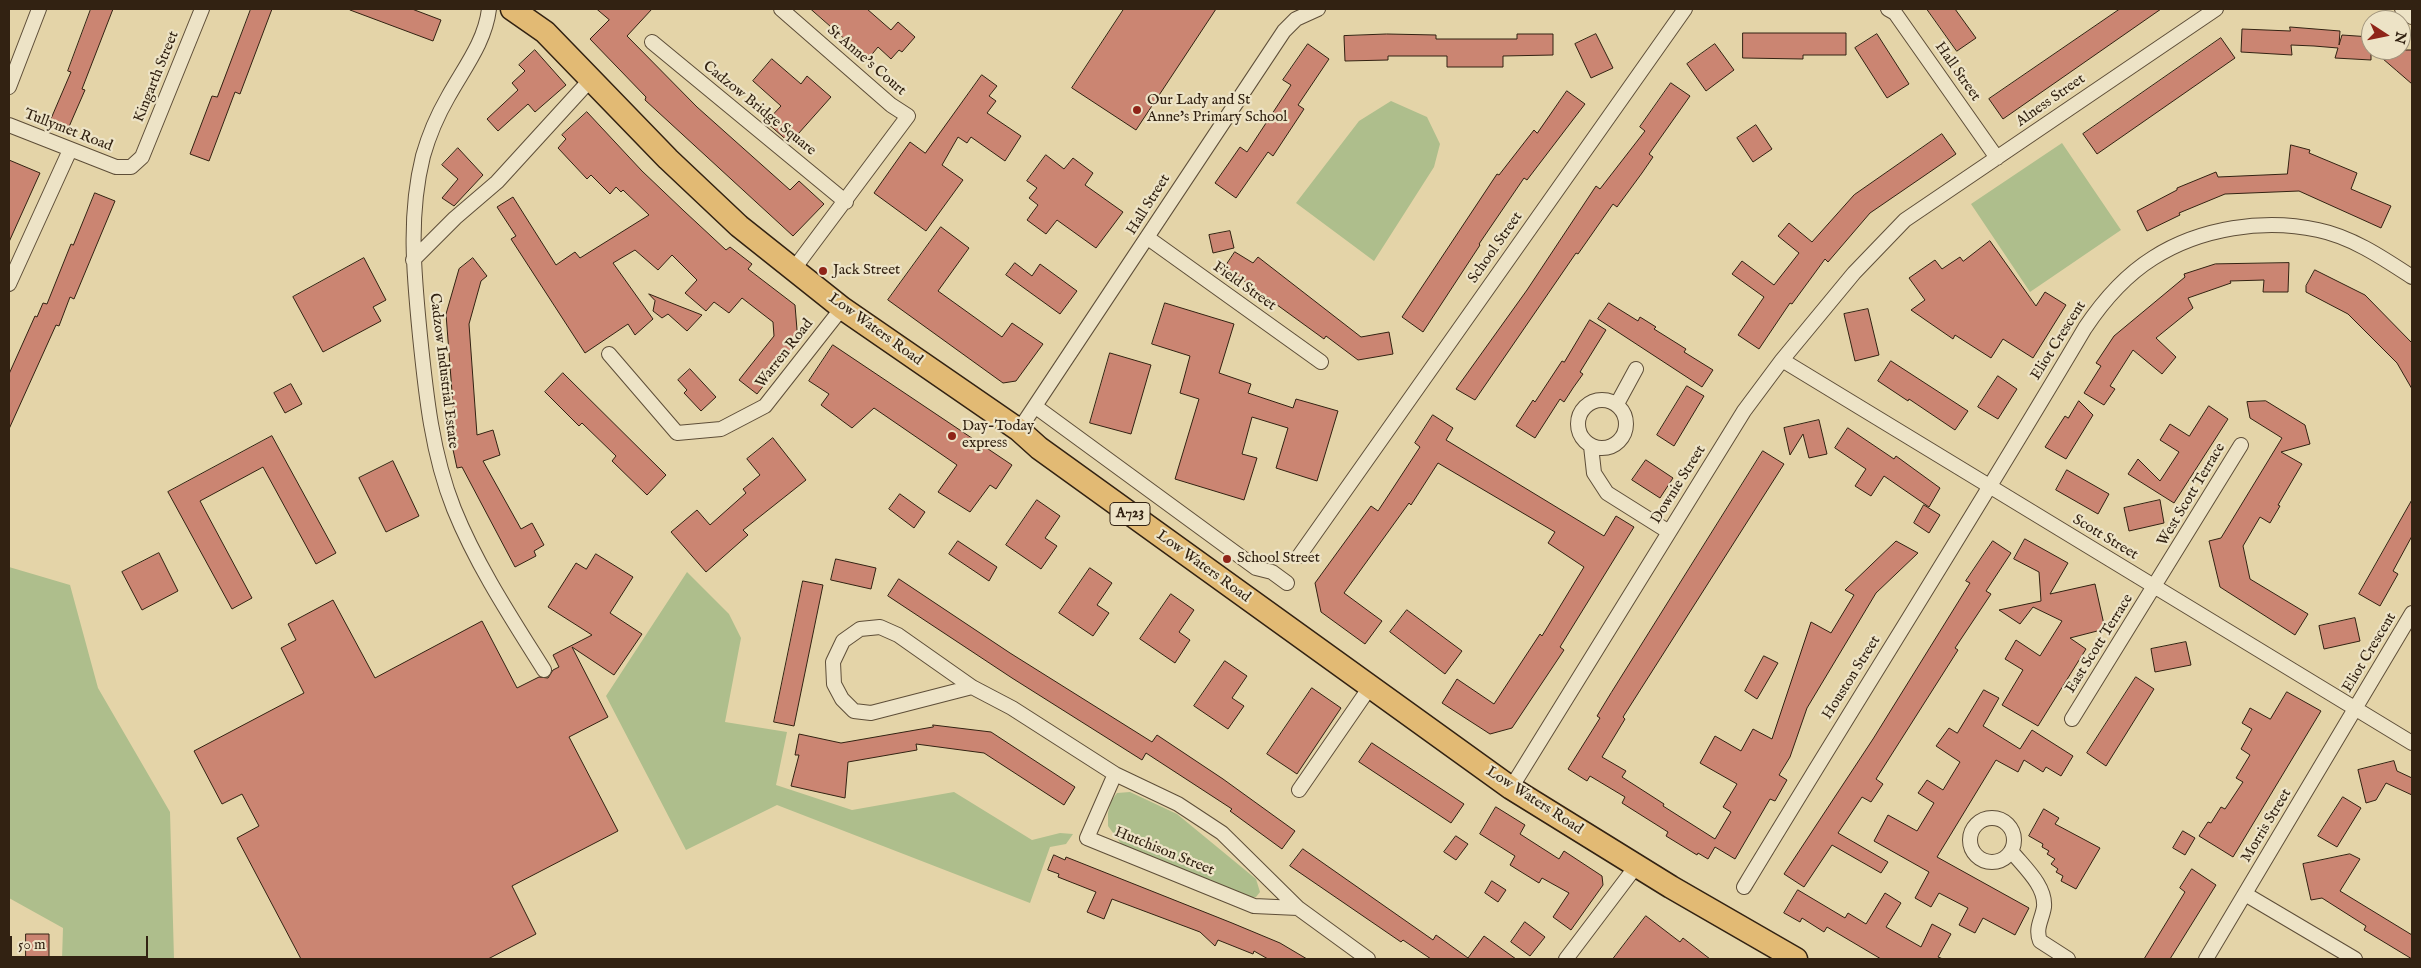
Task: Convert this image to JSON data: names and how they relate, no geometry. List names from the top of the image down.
{
  "streets": {
    "main road": ["Low Waters Road", "A723"],
    "street": [
      "St Anne's Court",
      "Hall Street",
      "Kingarth Street",
      "Alness Street",
      "Cadzow Bridge Square",
      "Tullymet Road",
      "School Street",
      "Field Street",
      "Eliot Crescent",
      "Warren Road",
      "Cadzow Industrial Estate",
      "Downie Street",
      "West Scott Terrace",
      "Scott Street",
      "East Scott Terrace",
      "Houston Street",
      "Morris Street",
      "Hutchison Street"
    ]
  },
  "crossings": [
    ["St Anne's Court", "Cadzow Bridge Square"],
    ["Hall Street", "Alness Street"],
    ["Hall Street", "Field Street"],
    ["Hall Street", "Low Waters Road"],
    ["Kingarth Street", "Tullymet Road"],
    ["Alness Street", "Downie Street"],
    ["Low Waters Road", "Warren Road"],
    ["Low Waters Road", "Downie Street"],
    ["Eliot Crescent", "Scott Street"],
    ["Eliot Crescent", "Houston Street"],
    ["Eliot Crescent", "Morris Street"],
    ["Downie Street", "Scott Street"],
    ["West Scott Terrace", "Scott Street"],
    ["West Scott Terrace", "East Scott Terrace"],
    ["Scott Street", "East Scott Terrace"],
    ["Scott Street", "Houston Street"],
    ["Scott Street", "Morris Street"]
  ],
  "places": [
    "Our Lady and St Anne's Primary School",
    "Jack Street",
    "Day-Today express",
    "School Street"
  ],
  "scale_bar": "50 m",
  "north": "right"
}
